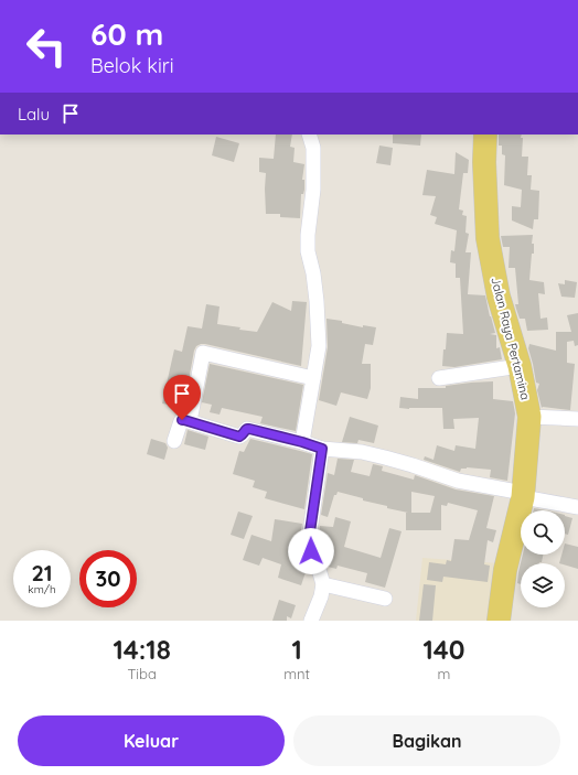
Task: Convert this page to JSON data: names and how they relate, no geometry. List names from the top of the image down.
{
  "streets": {
    "main road": ["Jalan Raya Pertamina"]
  },
  "page": {
    "turn": ["60 m", "Belok kiri"],
    "then": "Lalu",
    "speed": "21 km/h",
    "limit": "30",
    "eta": [
      "14:18",
      "Tiba",
      "1",
      "mnt",
      "140",
      "m"
    ],
    "buttons": ["Keluar", "Bagikan"]
  }
}
